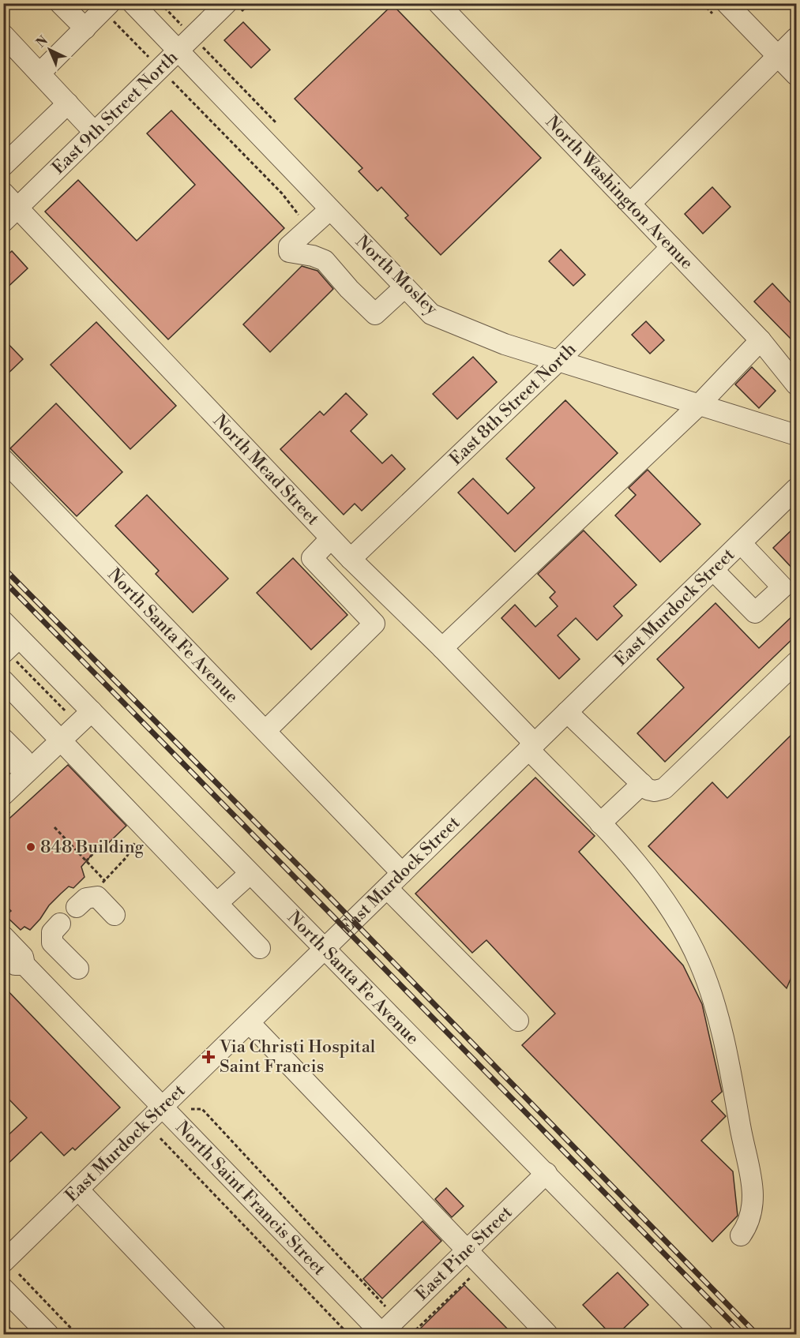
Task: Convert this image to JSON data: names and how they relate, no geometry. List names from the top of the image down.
{
  "streets": {
    "street": [
      "East 9th Street North",
      "North Washington Avenue",
      "North Mosley",
      "East 8th Street North",
      "North Mead Street",
      "East Murdock Street",
      "North Santa Fe Avenue",
      "North Saint Francis Street",
      "East Pine Street"
    ]
  },
  "crossings": [
    ["East 9th Street North", "North Mosley"],
    ["East 9th Street North", "North Mead Street"],
    ["North Washington Avenue", "East 8th Street North"],
    ["North Mosley", "East 8th Street North"],
    ["East 8th Street North", "North Mead Street"],
    ["North Mead Street", "East Murdock Street"],
    ["East Murdock Street", "North Santa Fe Avenue"],
    ["East Murdock Street", "North Saint Francis Street"],
    ["North Santa Fe Avenue", "East Pine Street"],
    ["North Saint Francis Street", "East Pine Street"]
  ],
  "places": {
    "other": ["848 Building"],
    "health": ["Via Christi Hospital Saint Francis"]
  },
  "north": "top left"
}
